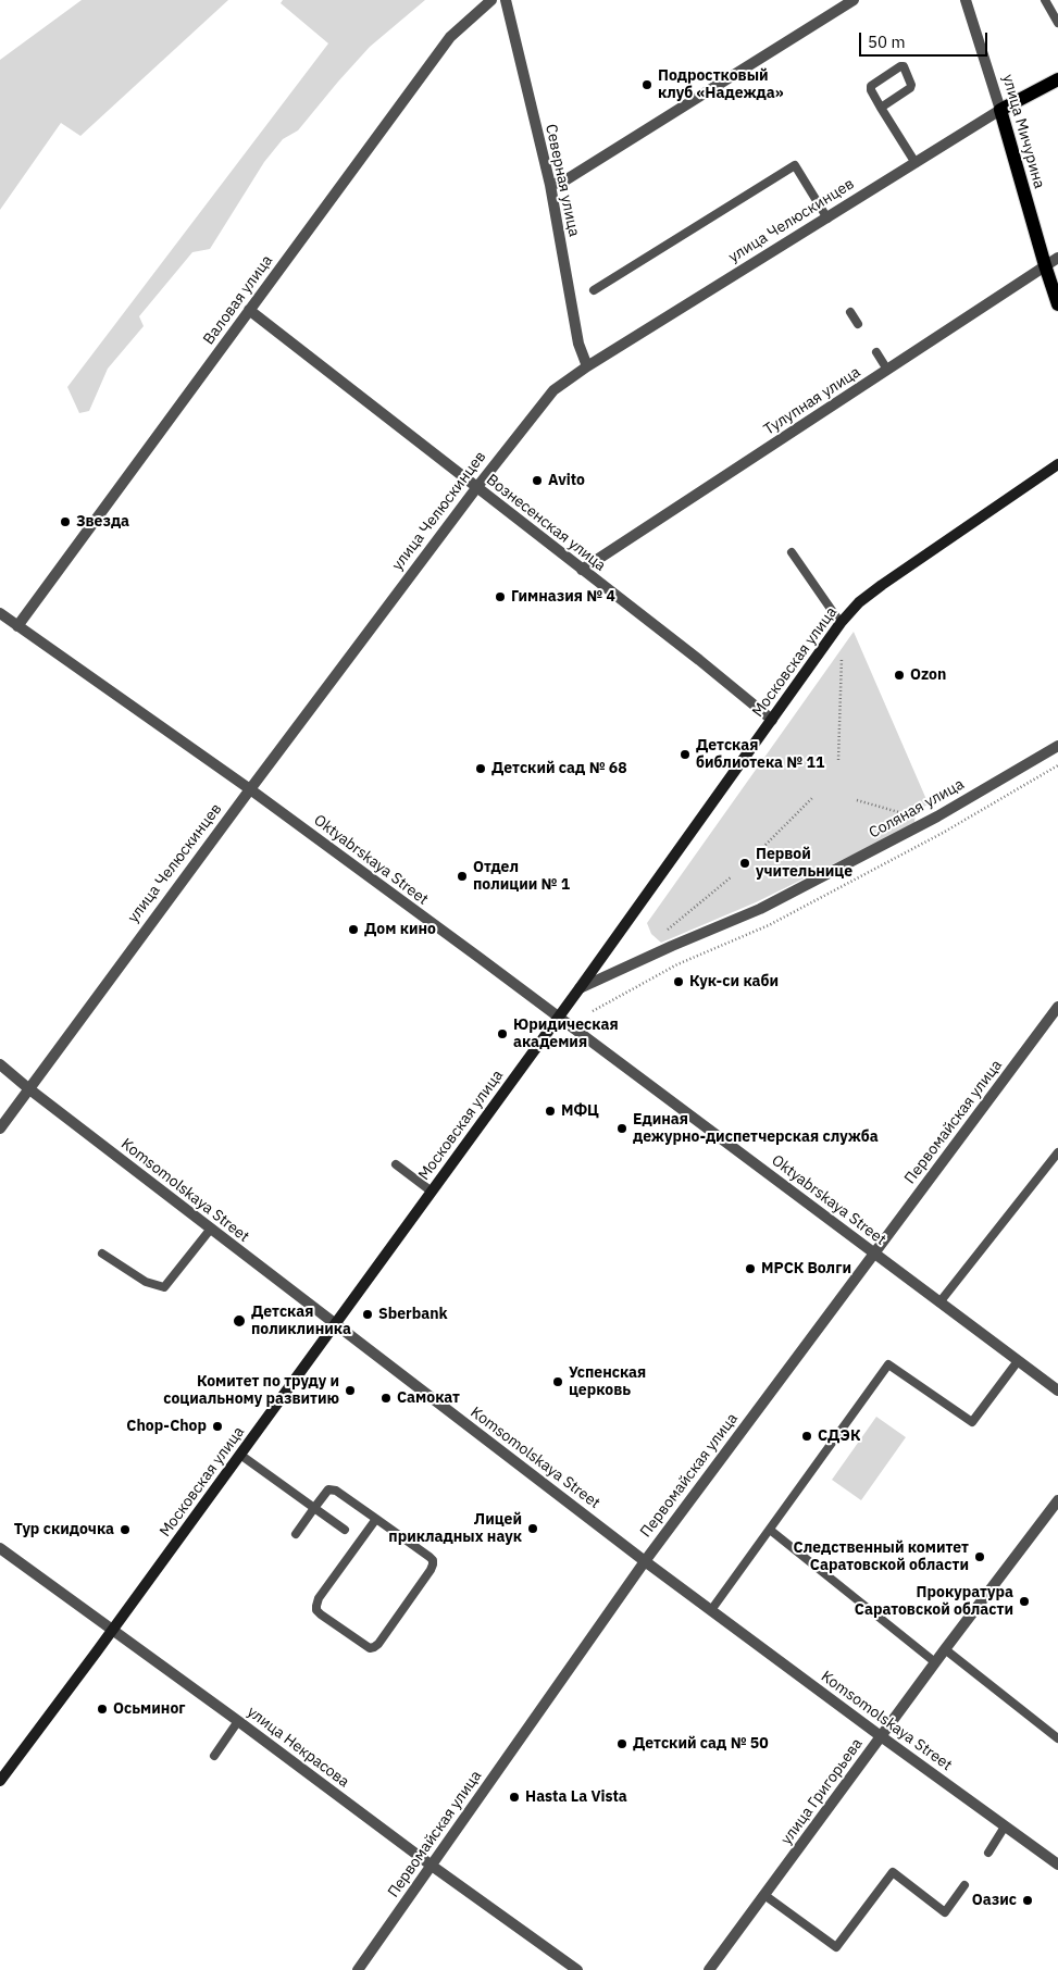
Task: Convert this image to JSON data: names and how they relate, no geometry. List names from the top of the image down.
{
  "streets": {
    "main road": ["улица Мичурина", "улица Челюскинцев", "Московская улица"],
    "street": [
      "Северная улица",
      "Валовая улица",
      "Тулупная улица",
      "Вознесенская улица",
      "Соляная улица",
      "Oktyabrskaya Street",
      "Первомайская улица",
      "Komsomolskaya Street",
      "улица Некрасова",
      "улица Григорьева"
    ]
  },
  "crossings": [
    ["улица Мичурина", "улица Челюскинцев"],
    ["улица Мичурина", "Тулупная улица"],
    ["Северная улица", "улица Челюскинцев"],
    ["улица Челюскинцев", "Вознесенская улица"],
    ["улица Челюскинцев", "Oktyabrskaya Street"],
    ["улица Челюскинцев", "Komsomolskaya Street"],
    ["Валовая улица", "Вознесенская улица"],
    ["Валовая улица", "Oktyabrskaya Street"],
    ["Тулупная улица", "Вознесенская улица"],
    ["Вознесенская улица", "Московская улица"],
    ["Московская улица", "Соляная улица"],
    ["Московская улица", "Oktyabrskaya Street"],
    ["Московская улица", "Komsomolskaya Street"],
    ["Московская улица", "улица Некрасова"],
    ["Oktyabrskaya Street", "Первомайская улица"],
    ["Первомайская улица", "Komsomolskaya Street"],
    ["Первомайская улица", "улица Некрасова"],
    ["Komsomolskaya Street", "улица Григорьева"]
  ],
  "places": [
    "Подростковый клуб «Надежда»",
    "Avito",
    "Звезда",
    "Гимназия № 4",
    "Ozon",
    "Детская библиотека № 11",
    "Детский сад № 68",
    "Первой учительнице",
    "Отдел полиции № 1",
    "Дом кино",
    "Кук-си каби",
    "Юридическая академия",
    "МФЦ",
    "Единая дежурно-диспетчерская служба",
    "МРСК Волги",
    "Sberbank",
    "Детская поликлиника",
    "Успенская церковь",
    "Комитет по труду и социальному развитию",
    "Самокат",
    "Chop-Chop",
    "СДЭК",
    "Лицей прикладных наук",
    "Тур скидочка",
    "Следственный комитет Саратовской области",
    "Прокуратура Саратовской области",
    "Осьминог",
    "Детский сад № 50",
    "Hasta La Vista",
    "Оазис"
  ],
  "scale_bar": "50 m"
}
